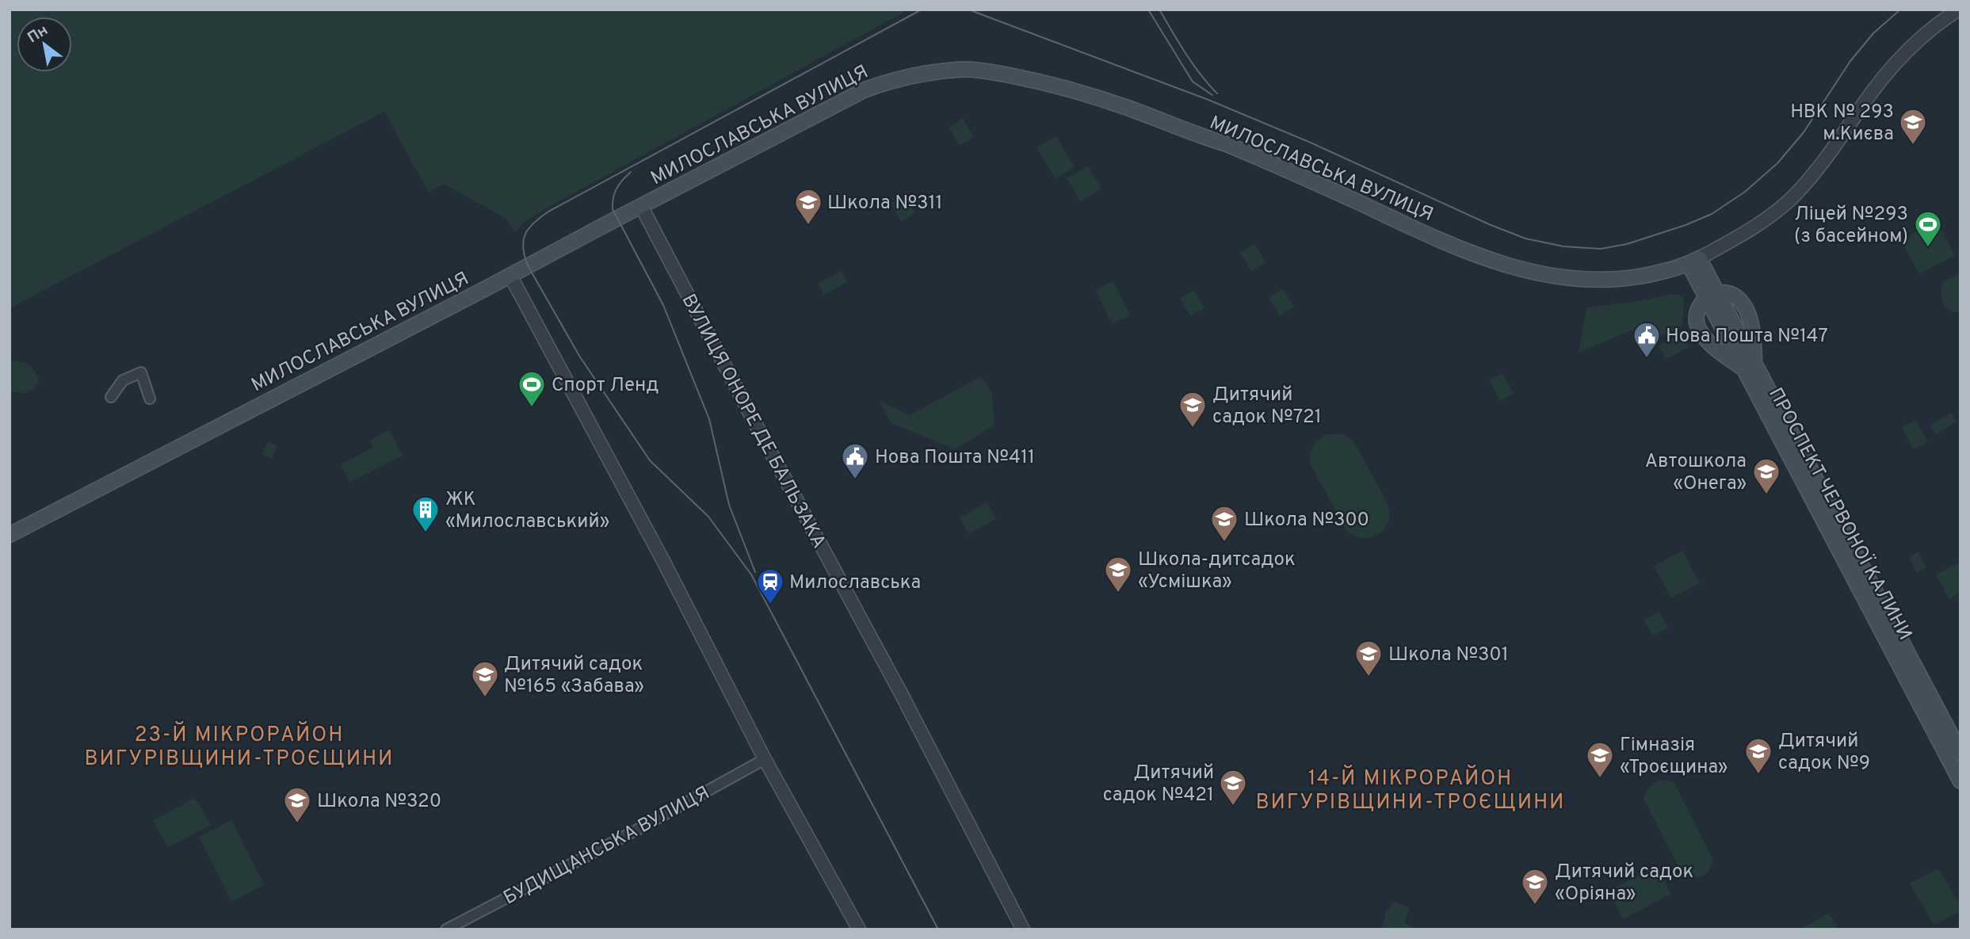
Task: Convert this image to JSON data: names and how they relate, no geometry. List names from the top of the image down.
{
  "streets": {
    "main road": ["МИЛОСЛАВСЬКА ВУЛИЦЯ", "ПРОСПЕКТ ЧЕРВОНОЇ КАЛИНИ"],
    "street": ["ВУЛИЦЯ ОНОРЕ ДЕ БАЛЬЗАКА", "БУДИЩАНСЬКА ВУЛИЦЯ"]
  },
  "crossings": [
    ["МИЛОСЛАВСЬКА ВУЛИЦЯ", "ВУЛИЦЯ ОНОРЕ ДЕ БАЛЬЗАКА"],
    ["МИЛОСЛАВСЬКА ВУЛИЦЯ", "ПРОСПЕКТ ЧЕРВОНОЇ КАЛИНИ"]
  ],
  "districts": ["23-Й МІКРОРАЙОН ВИГУРІВЩИНИ-ТРОЄЩИНИ", "14-Й МІКРОРАЙОН ВИГУРІВЩИНИ-ТРОЄЩИНИ"],
  "places": {
    "school or university": [
      "НВК № 293 м.Києва",
      "Школа №311",
      "Дитячий садок №721",
      "Автошкола «Онега»",
      "Школа №300",
      "Школа-дитсадок «Усмішка»",
      "Школа №301",
      "Дитячий садок №165 «Забава»",
      "Дитячий садок №9",
      "Гімназія «Троєщина»",
      "Дитячий садок №421",
      "Школа №320",
      "Дитячий садок «Оріяна»"
    ],
    "sports": ["Ліцей №293 (з басейном)", "Спорт Ленд"],
    "public building": ["Нова Пошта №147", "Нова Пошта №411"],
    "building": ["ЖК «Милославський»"],
    "station": ["Милославська"]
  },
  "north": "top left"
}
